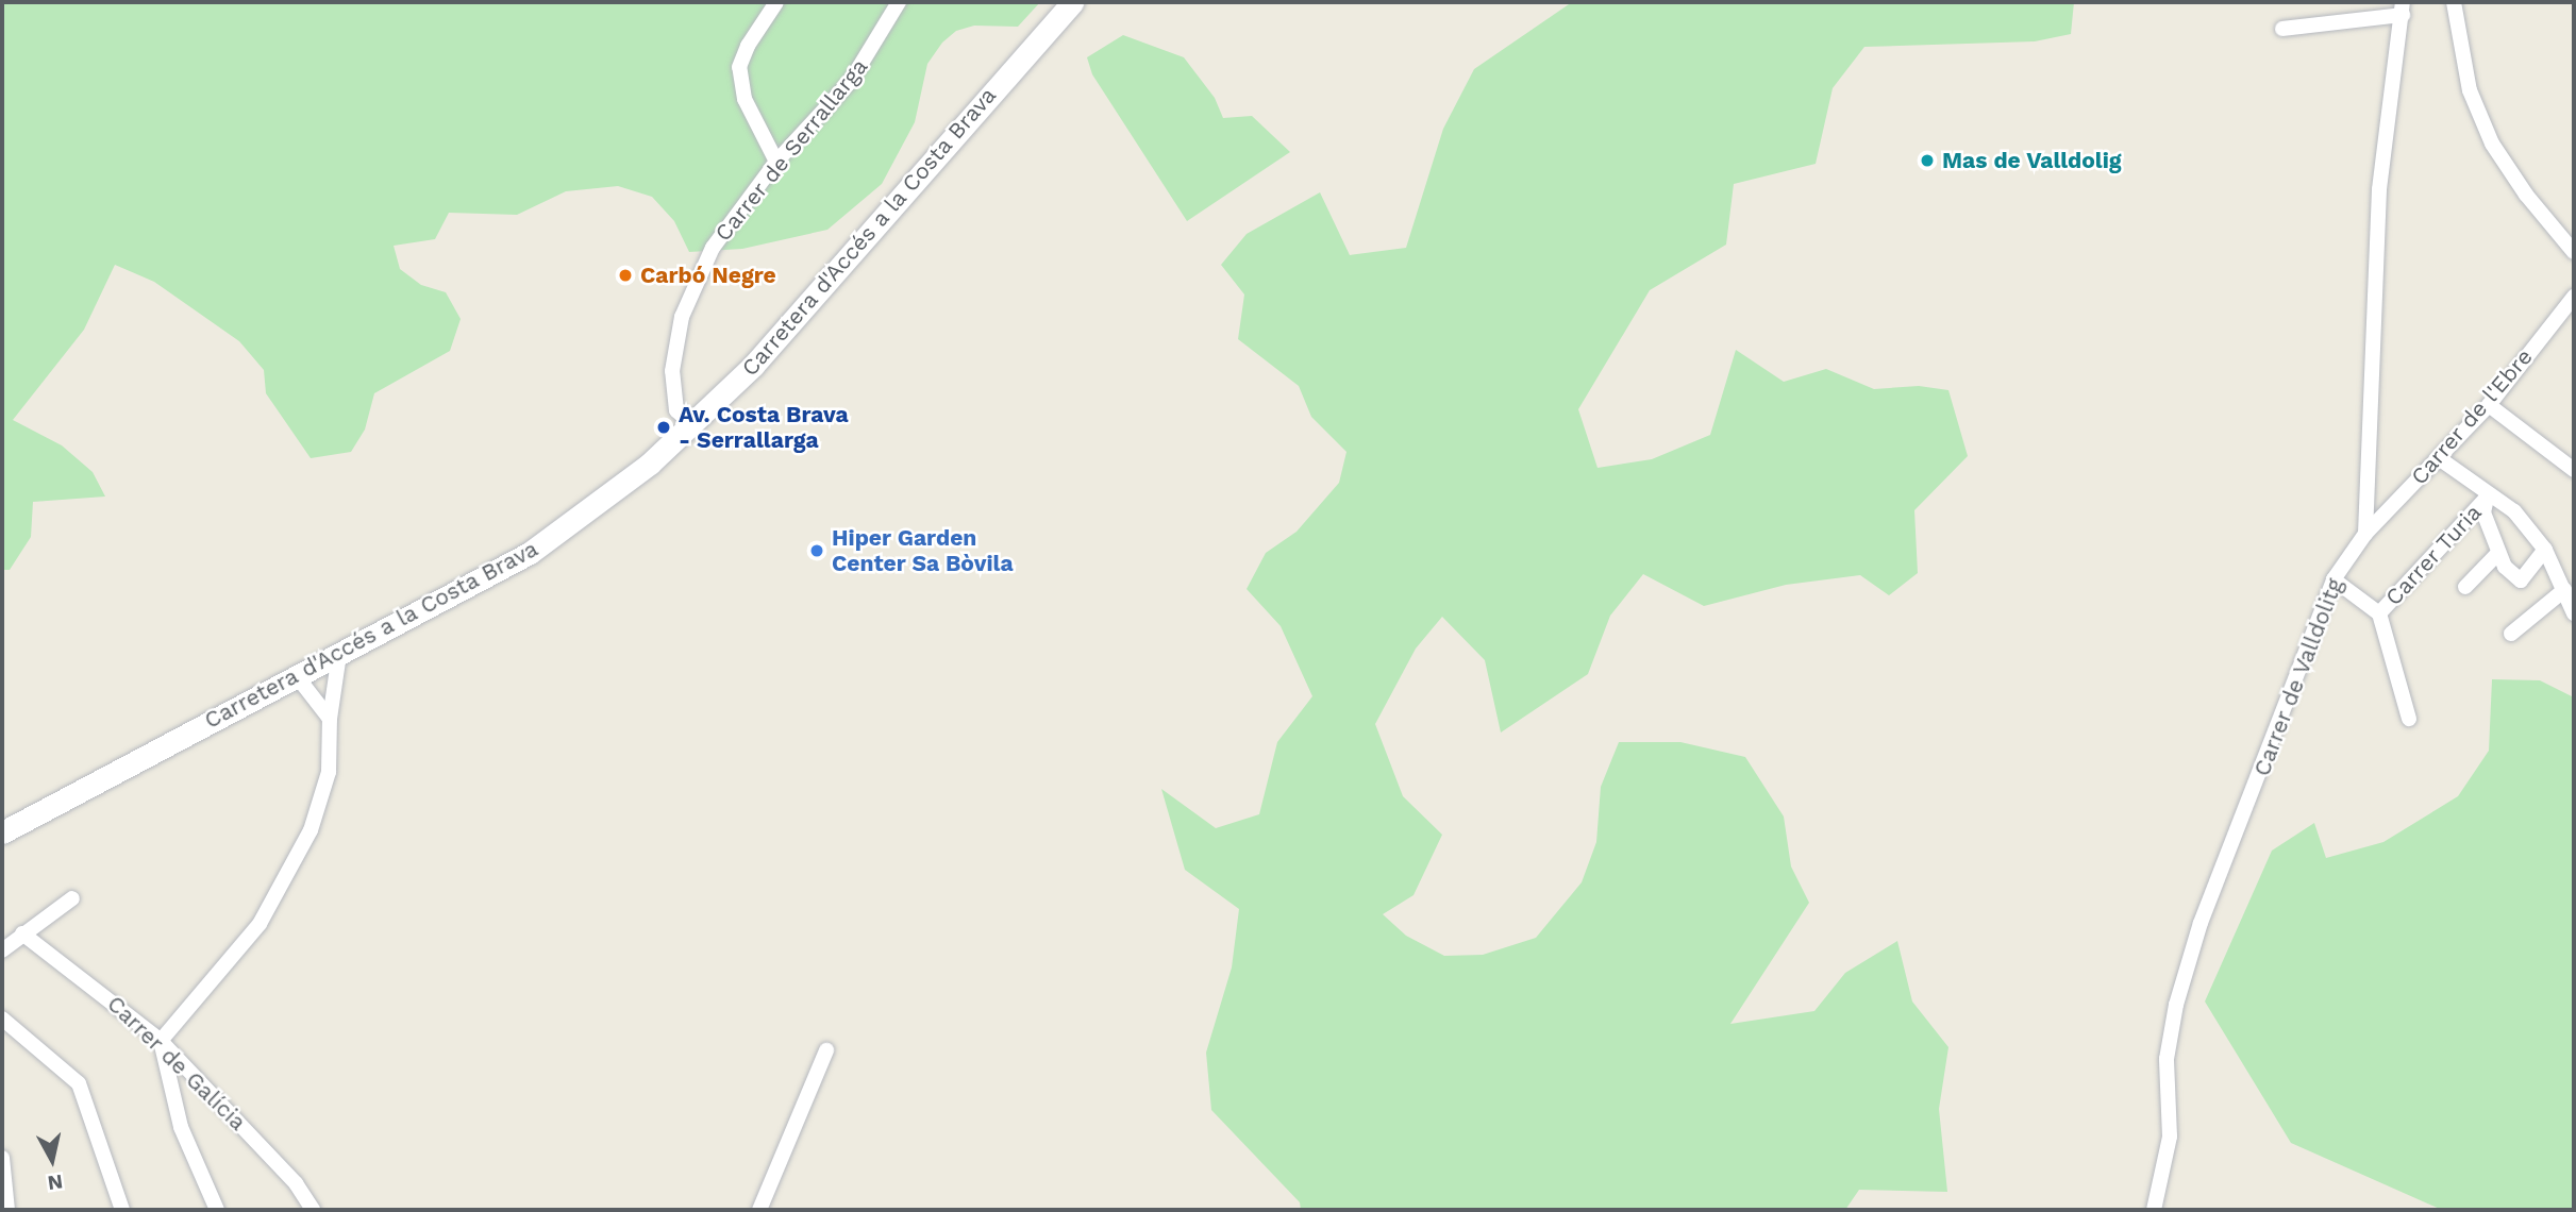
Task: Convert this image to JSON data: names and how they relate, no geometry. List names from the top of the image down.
{
  "streets": {
    "main road": ["Carretera d'Accés a la Costa Brava"],
    "street": [
      "Carrer de Serrallarga",
      "Carrer de l'Ebre",
      "Carrer Turia",
      "Carrer de Valldolitg",
      "Carrer de Galícia"
    ]
  },
  "crossings": [
    ["Carrer de Serrallarga", "Carretera d'Accés a la Costa Brava"],
    ["Carrer de l'Ebre", "Carrer de Valldolitg"]
  ],
  "places": [
    "Mas de Valldolig",
    "Carbó Negre",
    "Av. Costa Brava - Serrallarga",
    "Hiper Garden Center Sa Bòvila"
  ],
  "north": "bottom"
}
